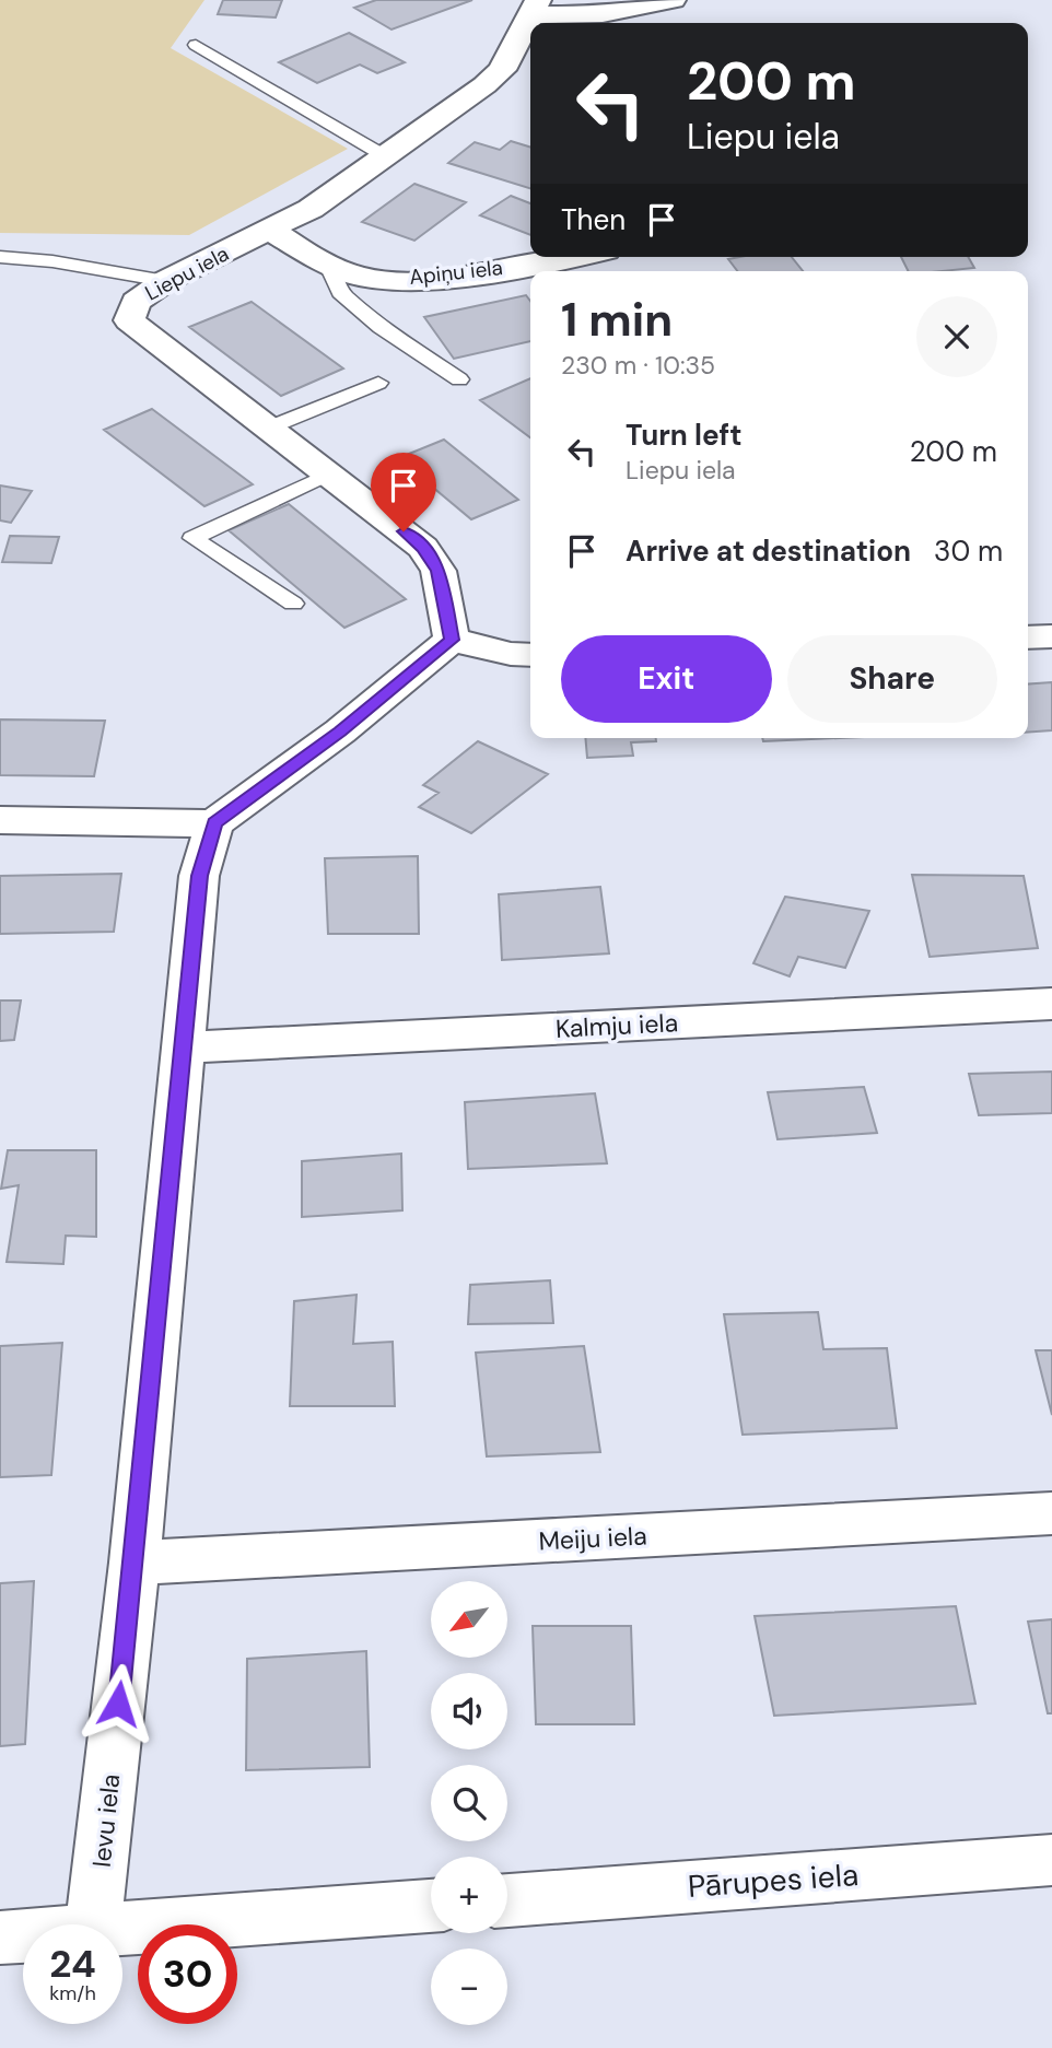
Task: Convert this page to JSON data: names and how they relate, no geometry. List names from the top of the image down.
{
  "streets": {
    "street": [
      "Apiņu iela",
      "Liepu iela",
      "Kalmju iela",
      "Meiju iela",
      "Ievu iela",
      "Pārupes iela"
    ]
  },
  "crossings": [
    ["Apiņu iela", "Liepu iela"],
    ["Kalmju iela", "Ievu iela"],
    ["Meiju iela", "Ievu iela"]
  ],
  "north": "bottom left",
  "page": {
    "turn": ["200 m", "Liepu iela"],
    "then": "Then",
    "heading": ["1 min", "230 m · 10:35"],
    "list": [
      {
        "name": "Turn left",
        "note": "Liepu iela",
        "value": "200 m"
      },
      {
        "name": "Arrive at destination",
        "value": "30 m"
      }
    ],
    "buttons": ["Exit", "Share"],
    "map_buttons": ["+", "−"],
    "speed": "24 km/h",
    "limit": "30"
  }
}
